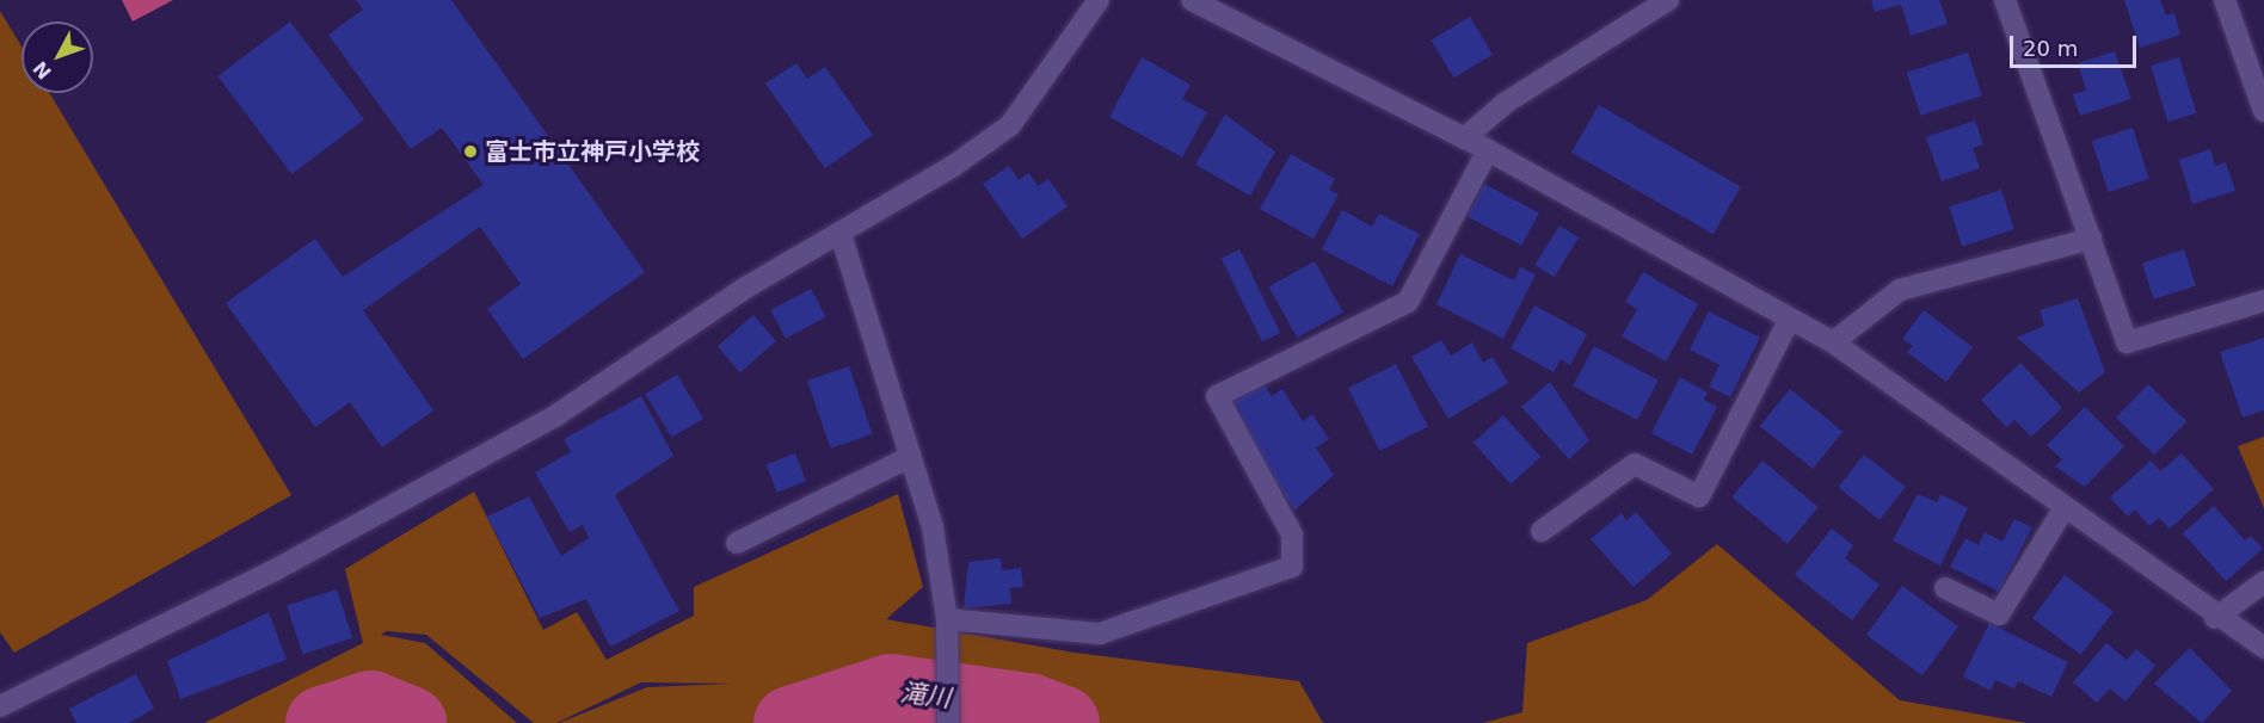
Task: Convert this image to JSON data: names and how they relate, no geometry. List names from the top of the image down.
{
  "water": ["滝川"],
  "places": ["富士市立神戸小学校"],
  "scale_bar": "20 m",
  "north": "bottom left"
}
